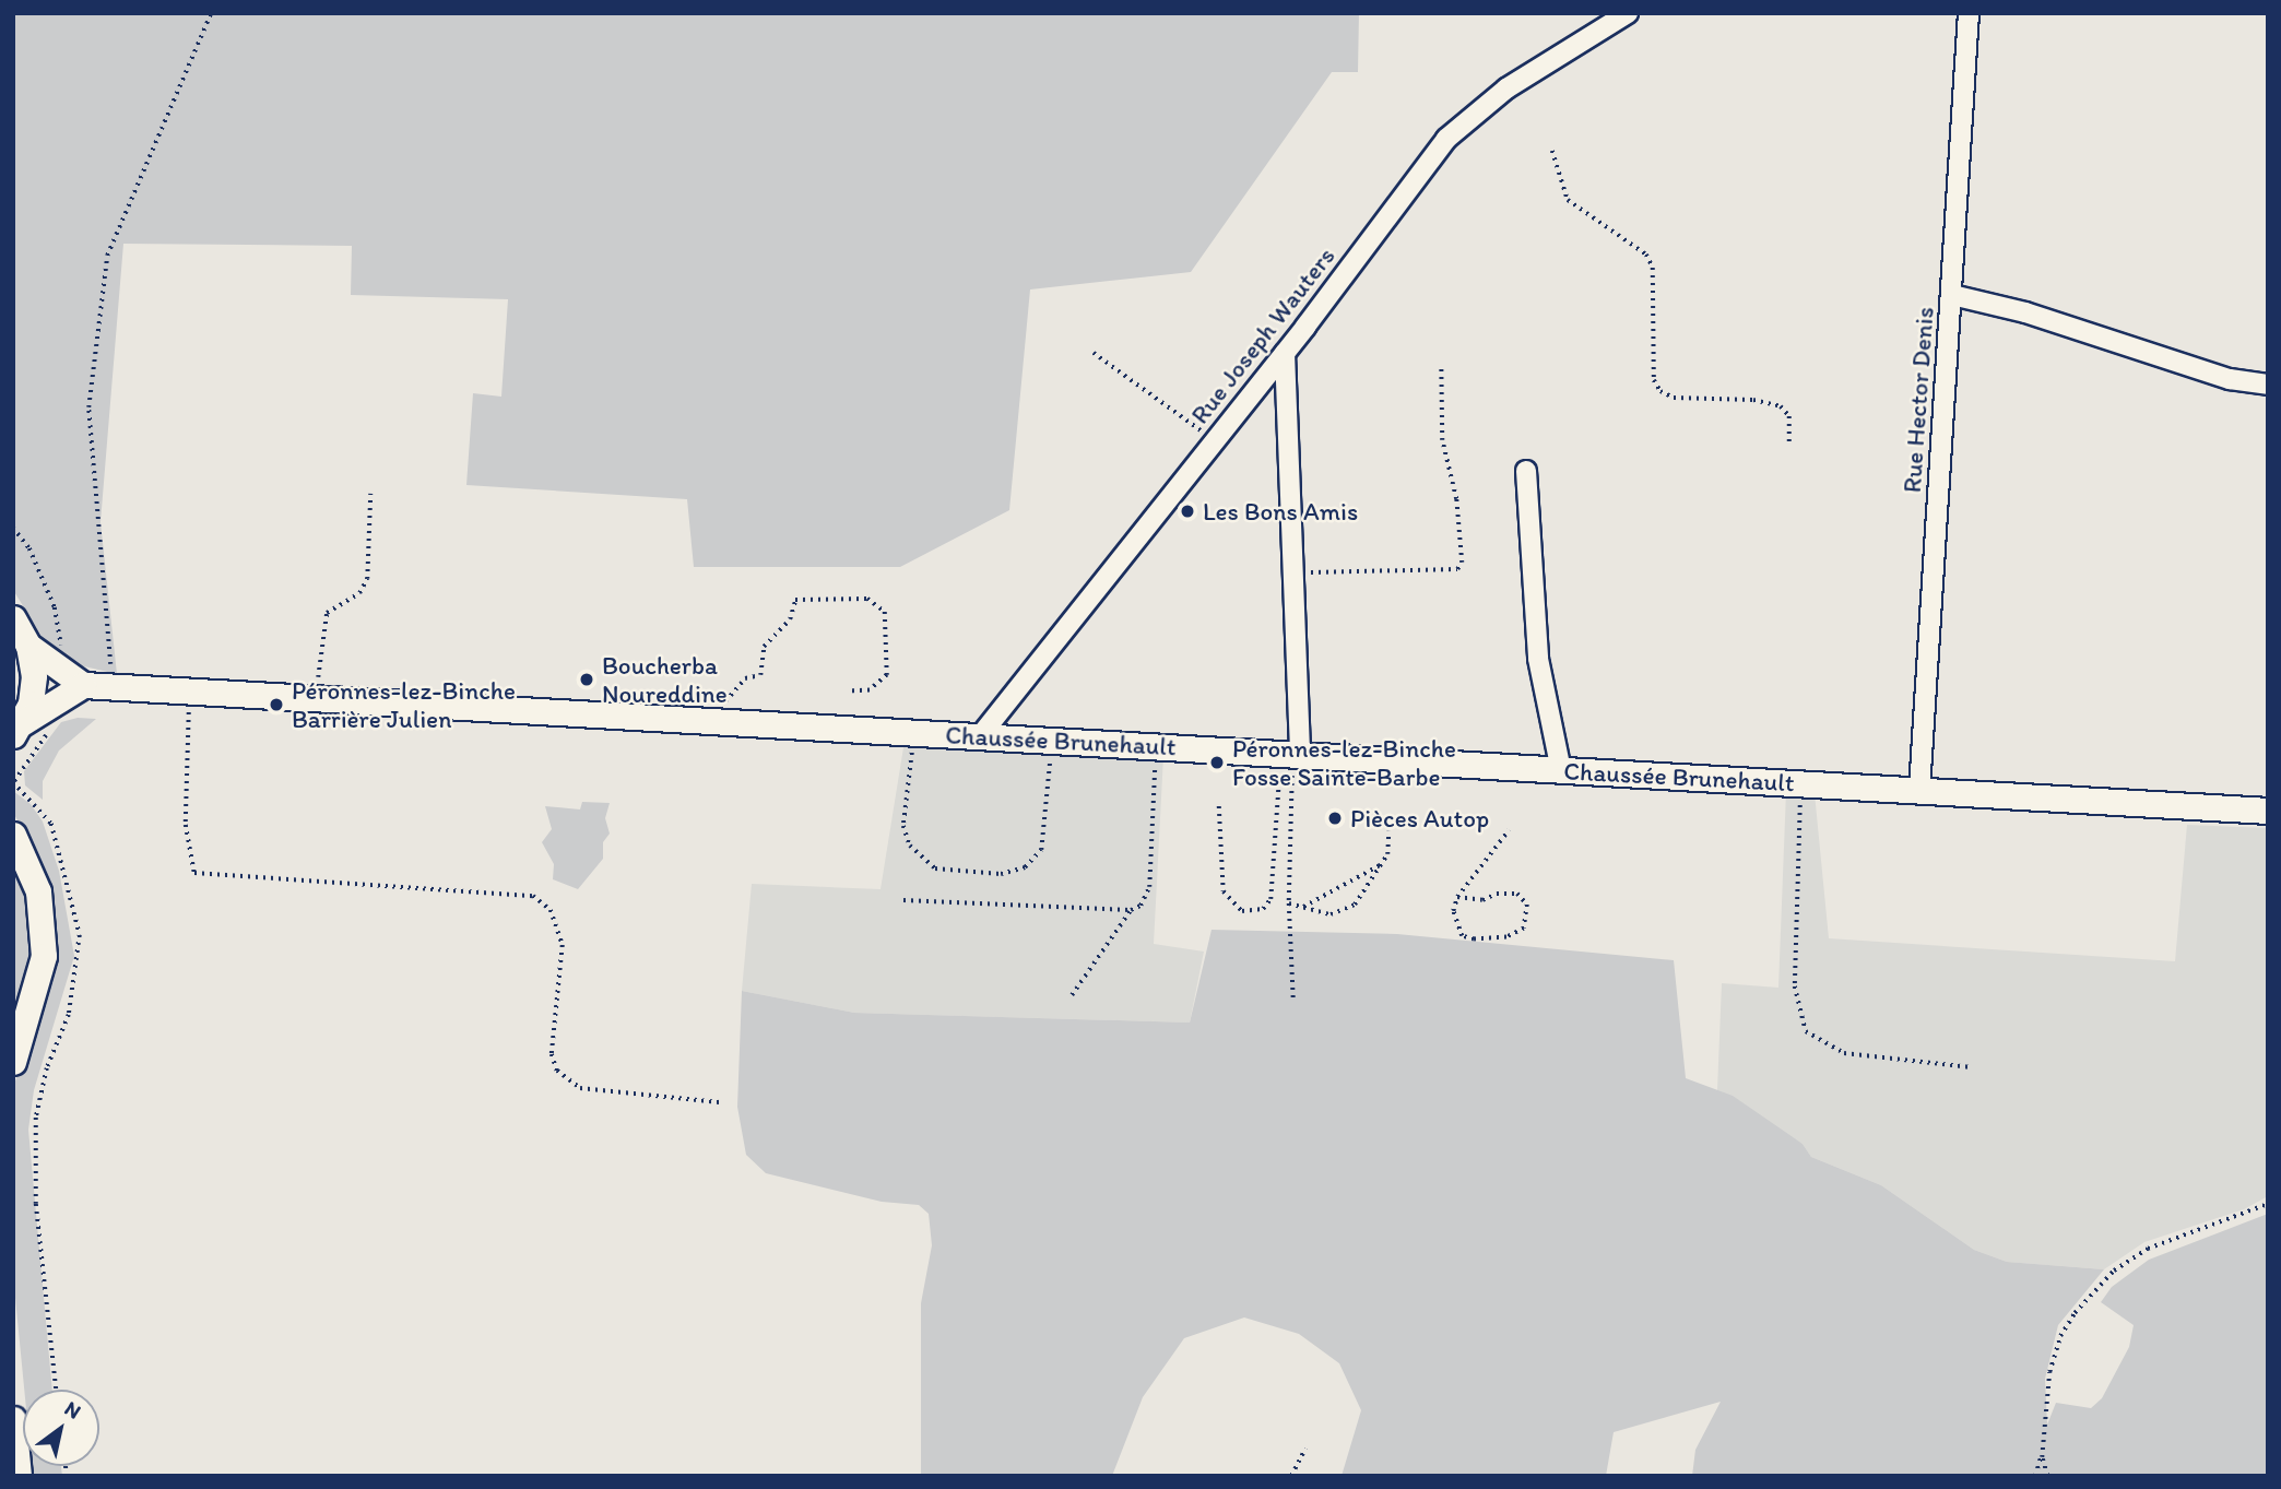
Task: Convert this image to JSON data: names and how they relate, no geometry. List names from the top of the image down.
{
  "streets": {
    "main road": ["Chaussée Brunehault"],
    "street": ["Rue Joseph Wauters", "Rue Hector Denis"]
  },
  "crossings": [
    ["Rue Joseph Wauters", "Chaussée Brunehault"],
    ["Rue Hector Denis", "Chaussée Brunehault"]
  ],
  "places": [
    "Les Bons Amis",
    "Boucherba Noureddine",
    "Péronnes-lez-Binche Barrière Julien",
    "Péronnes-lez-Binche Fosse Sainte-Barbe",
    "Pièces Autop"
  ],
  "north": "top right"
}
